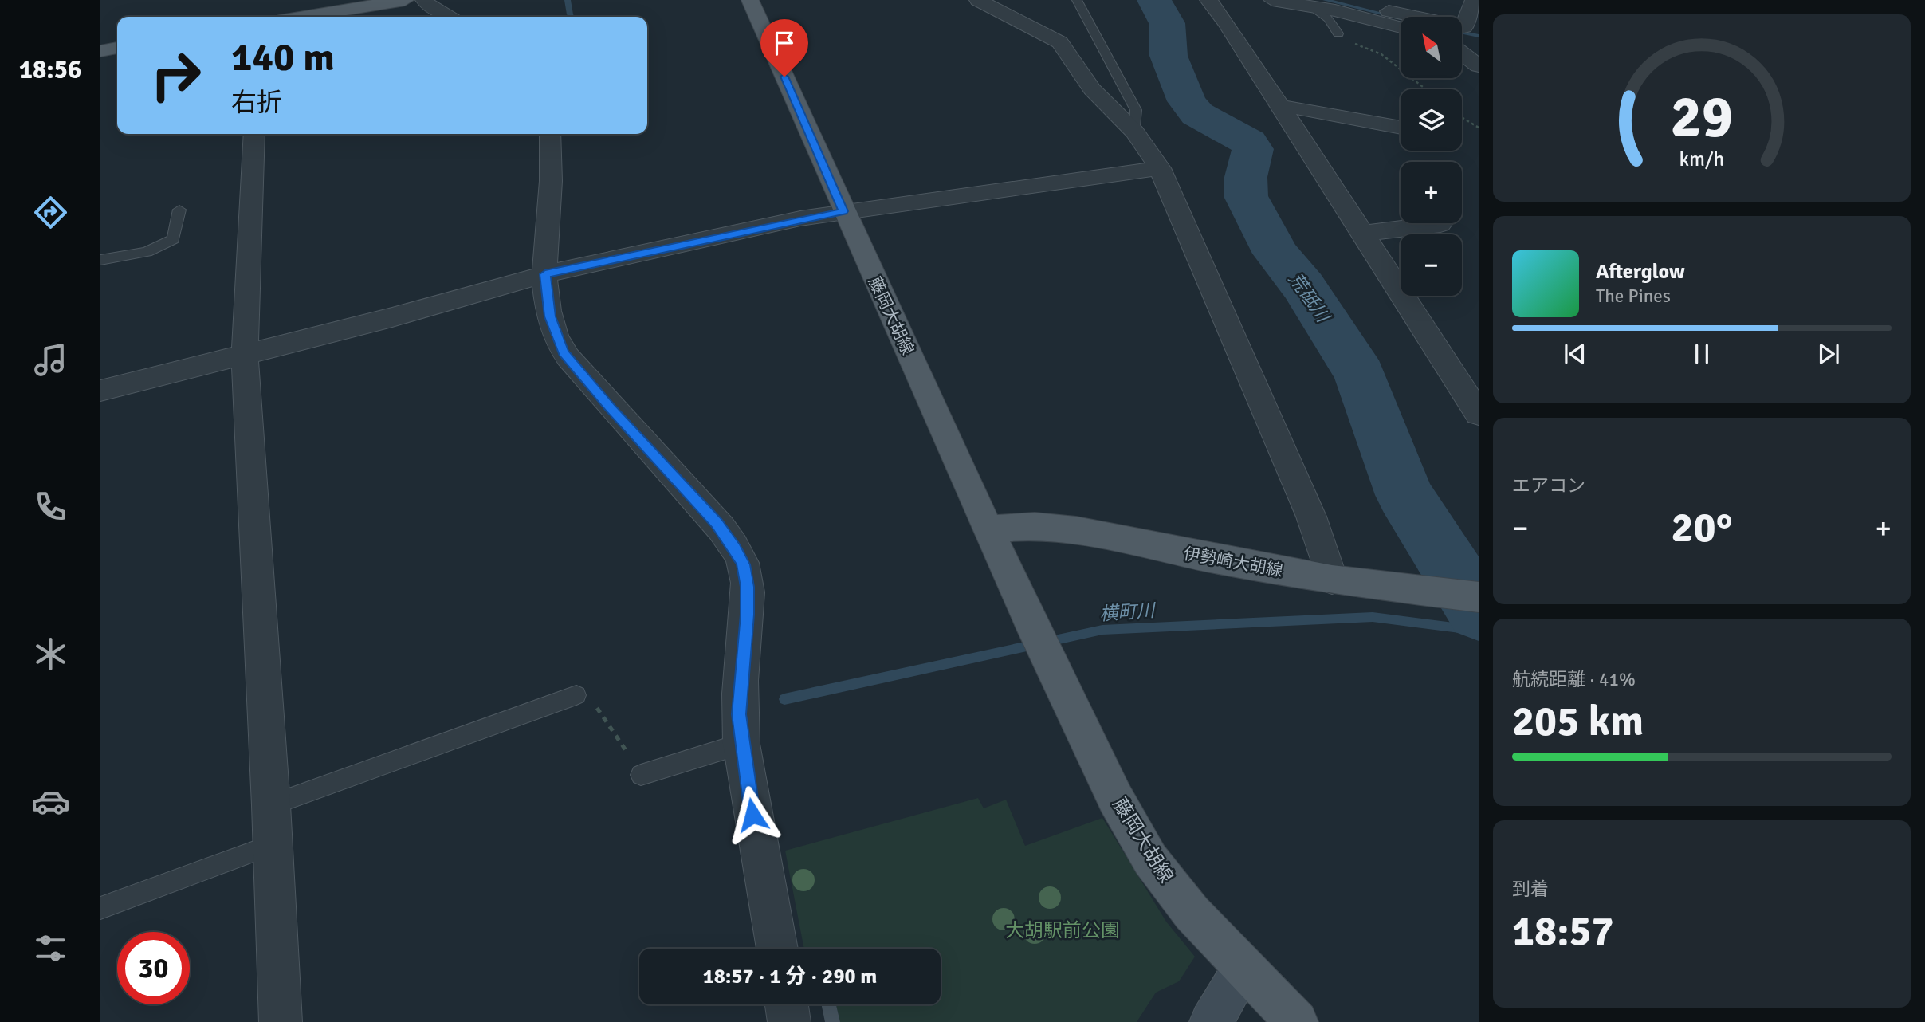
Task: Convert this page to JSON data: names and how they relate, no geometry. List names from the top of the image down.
{
  "streets": {
    "main road": ["藤岡大胡線", "伊勢崎大胡線"]
  },
  "crossings": [
    ["藤岡大胡線", "伊勢崎大胡線"]
  ],
  "water": ["荒砥川", "横町川"],
  "parks": ["大胡駅前公園"],
  "north": "top left",
  "page": {
    "tabs": "18:56",
    "map_buttons": ["+", "−"],
    "turn": ["140 m", "右折"],
    "song": ["Afterglow", "The Pines"],
    "tile": [
      "エアコン",
      ["航続距離 · 41%", "205 km"],
      ["到着", "18:57"]
    ],
    "heat": ["−", "20°", "+"],
    "limit": "30",
    "trip": "18:57 · 1 分 · 290 m",
    "gauge": ["29", "km/h"]
  }
}
